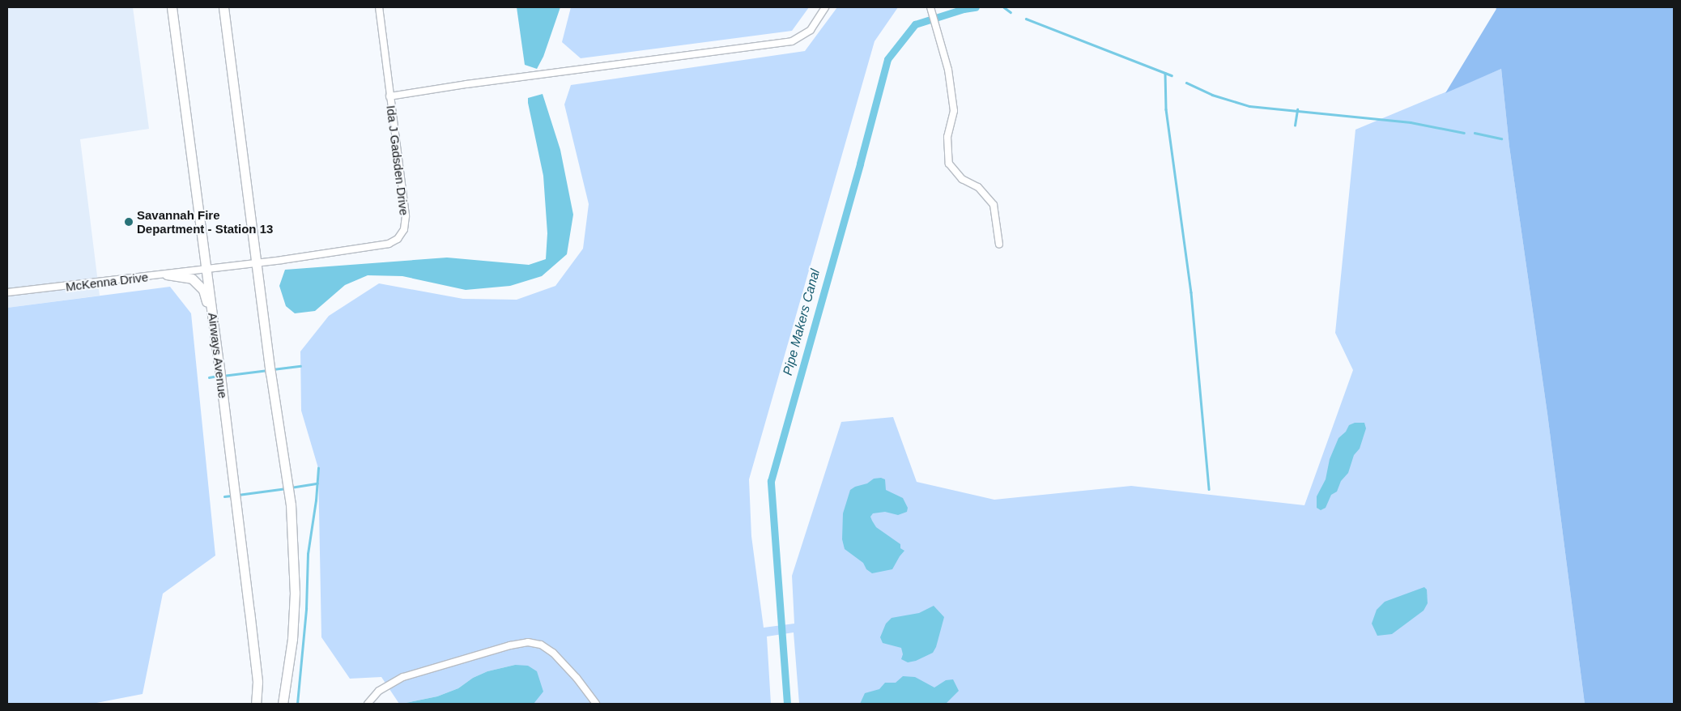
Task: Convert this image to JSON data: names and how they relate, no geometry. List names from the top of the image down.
{
  "streets": {
    "main road": ["Airways Avenue"],
    "street": ["Ida J Gadsden Drive", "McKenna Drive"]
  },
  "crossings": [
    ["Ida J Gadsden Drive", "McKenna Drive"],
    ["Ida J Gadsden Drive", "Airways Avenue"],
    ["McKenna Drive", "Airways Avenue"]
  ],
  "water": ["Pipe Makers Canal"],
  "places": ["Savannah Fire Department - Station 13"]
}
